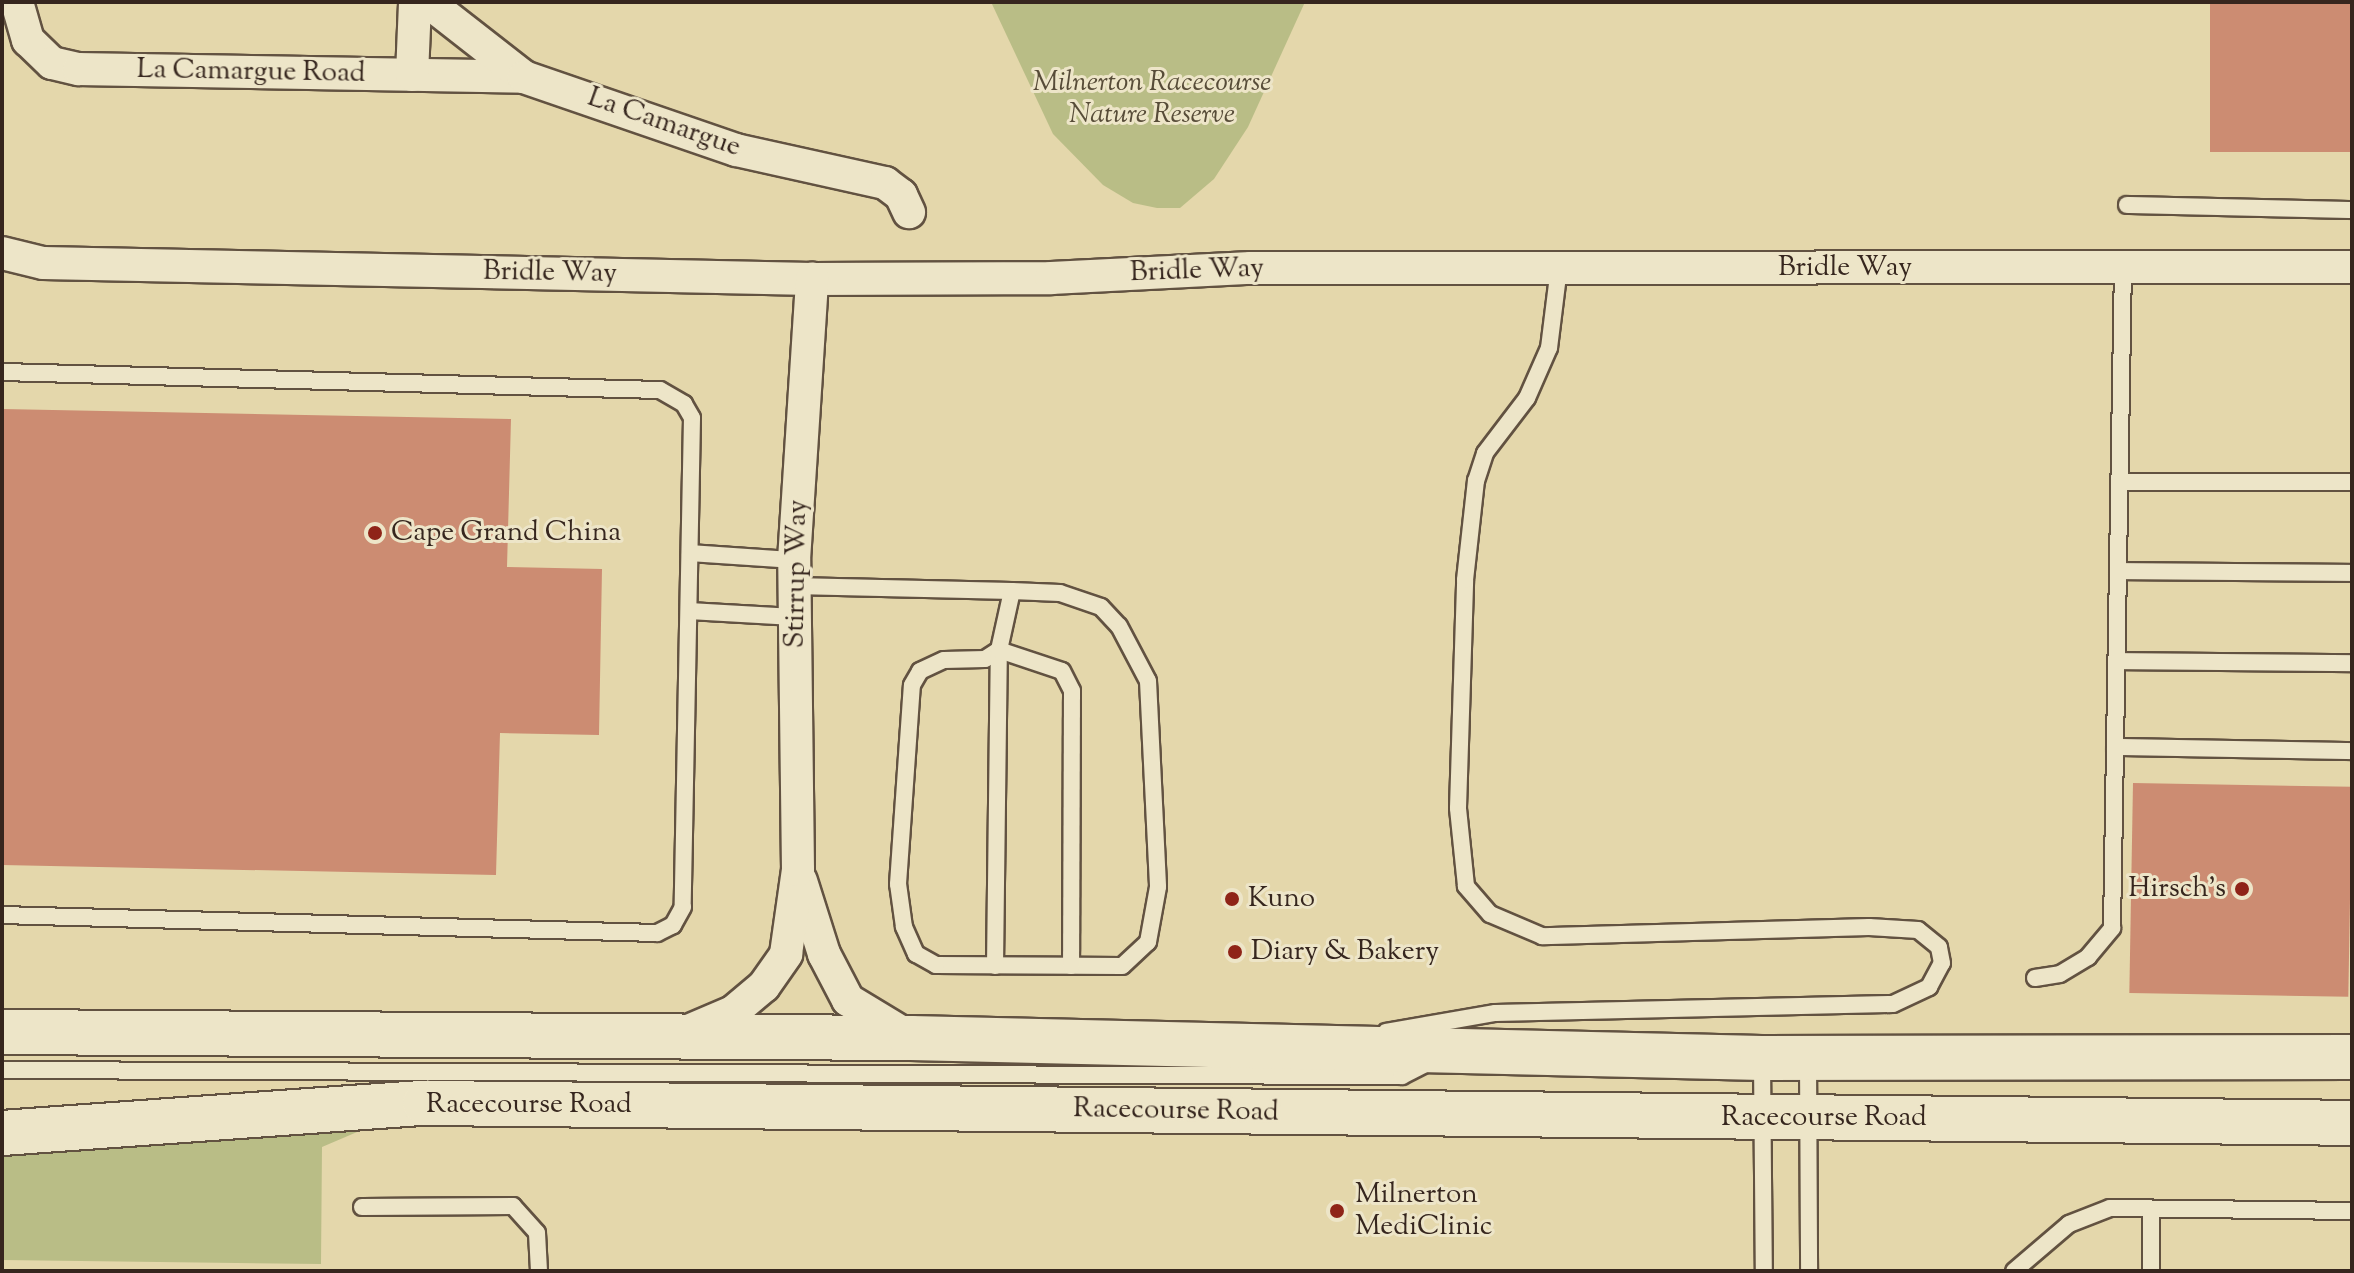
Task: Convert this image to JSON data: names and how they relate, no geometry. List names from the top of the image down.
{
  "streets": {
    "main road": ["Racecourse Road"],
    "street": [
      "La Camargue Road",
      "La Camargue",
      "Bridle Way",
      "Stirrup Way"
    ]
  },
  "crossings": [
    ["La Camargue Road", "La Camargue"],
    ["Bridle Way", "Stirrup Way"]
  ],
  "parks": ["Milnerton Racecourse Nature Reserve"],
  "places": [
    "Cape Grand China",
    "Hirsch's",
    "Kuno",
    "Diary & Bakery",
    "Milnerton MediClinic"
  ]
}
